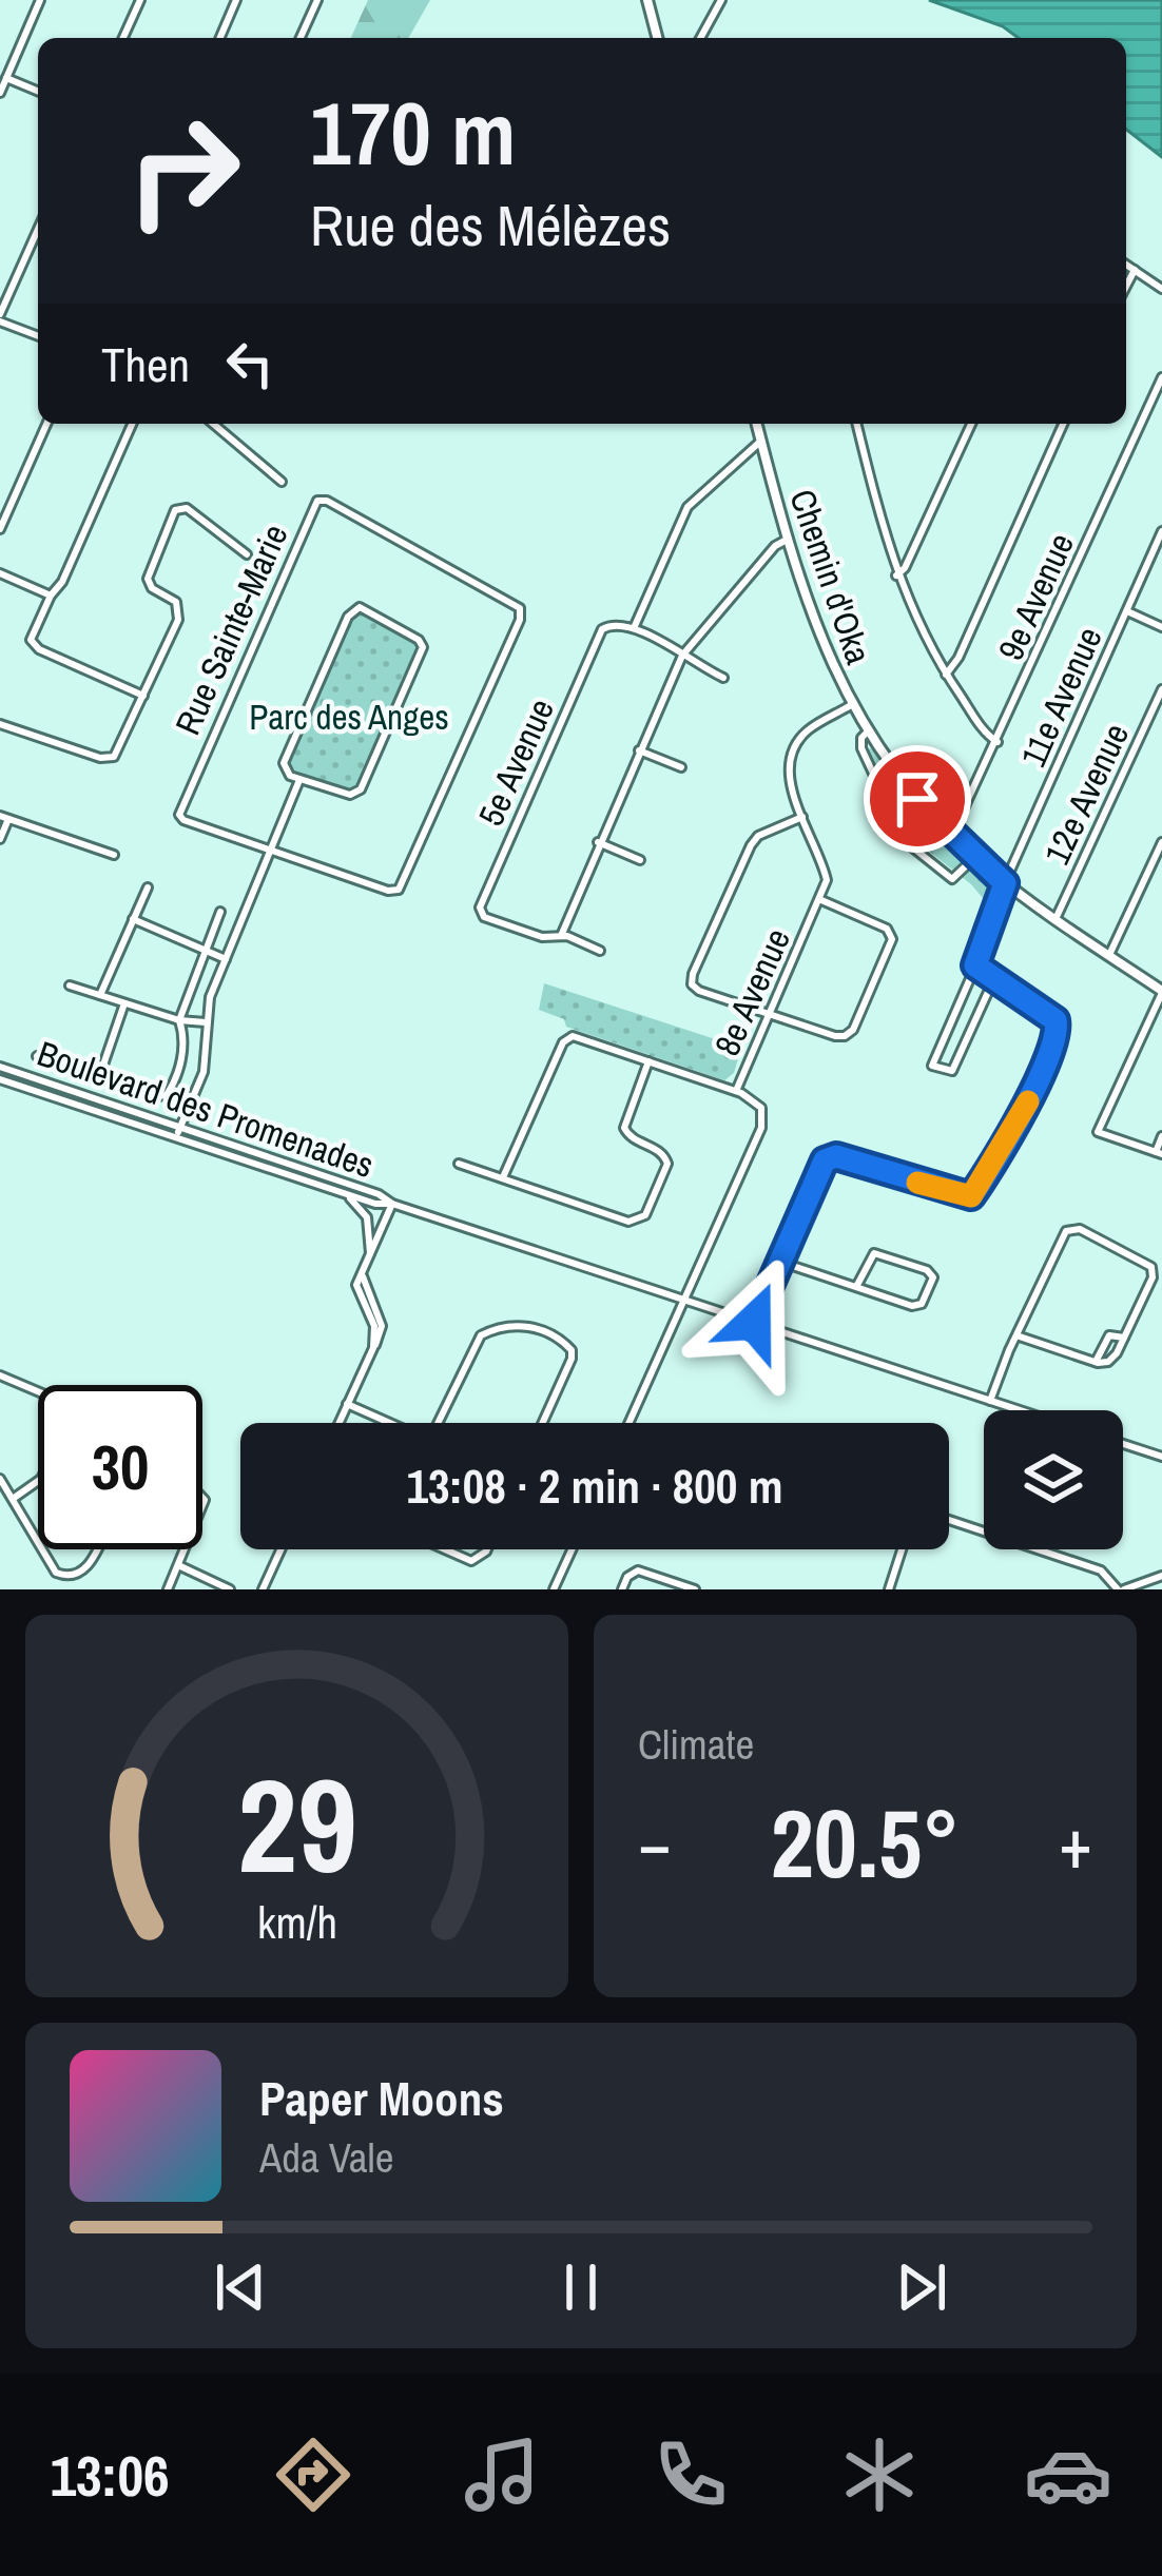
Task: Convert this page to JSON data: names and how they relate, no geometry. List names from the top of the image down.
{
  "streets": {
    "main road": ["Chemin d'Oka"],
    "street": [
      "9e Avenue",
      "Rue Sainte-Marie",
      "11e Avenue",
      "5e Avenue",
      "12e Avenue",
      "8e Avenue",
      "Boulevard des Promenades"
    ]
  },
  "crossings": [
    ["Chemin d'Oka", "9e Avenue"],
    ["Chemin d'Oka", "11e Avenue"],
    ["Chemin d'Oka", "12e Avenue"],
    ["Chemin d'Oka", "8e Avenue"],
    ["8e Avenue", "Boulevard des Promenades"]
  ],
  "parks": ["Parc des Anges"],
  "page": {
    "turn": ["170 m", "Rue des Mélèzes"],
    "then": "Then",
    "limit": "30",
    "trip": "13:08 · 2 min · 800 m",
    "tile": "Climate",
    "heat": ["−", "20.5°", "+"],
    "song": ["Paper Moons", "Ada Vale"],
    "tabs": "13:06",
    "gauge": ["29", "km/h"]
  }
}
